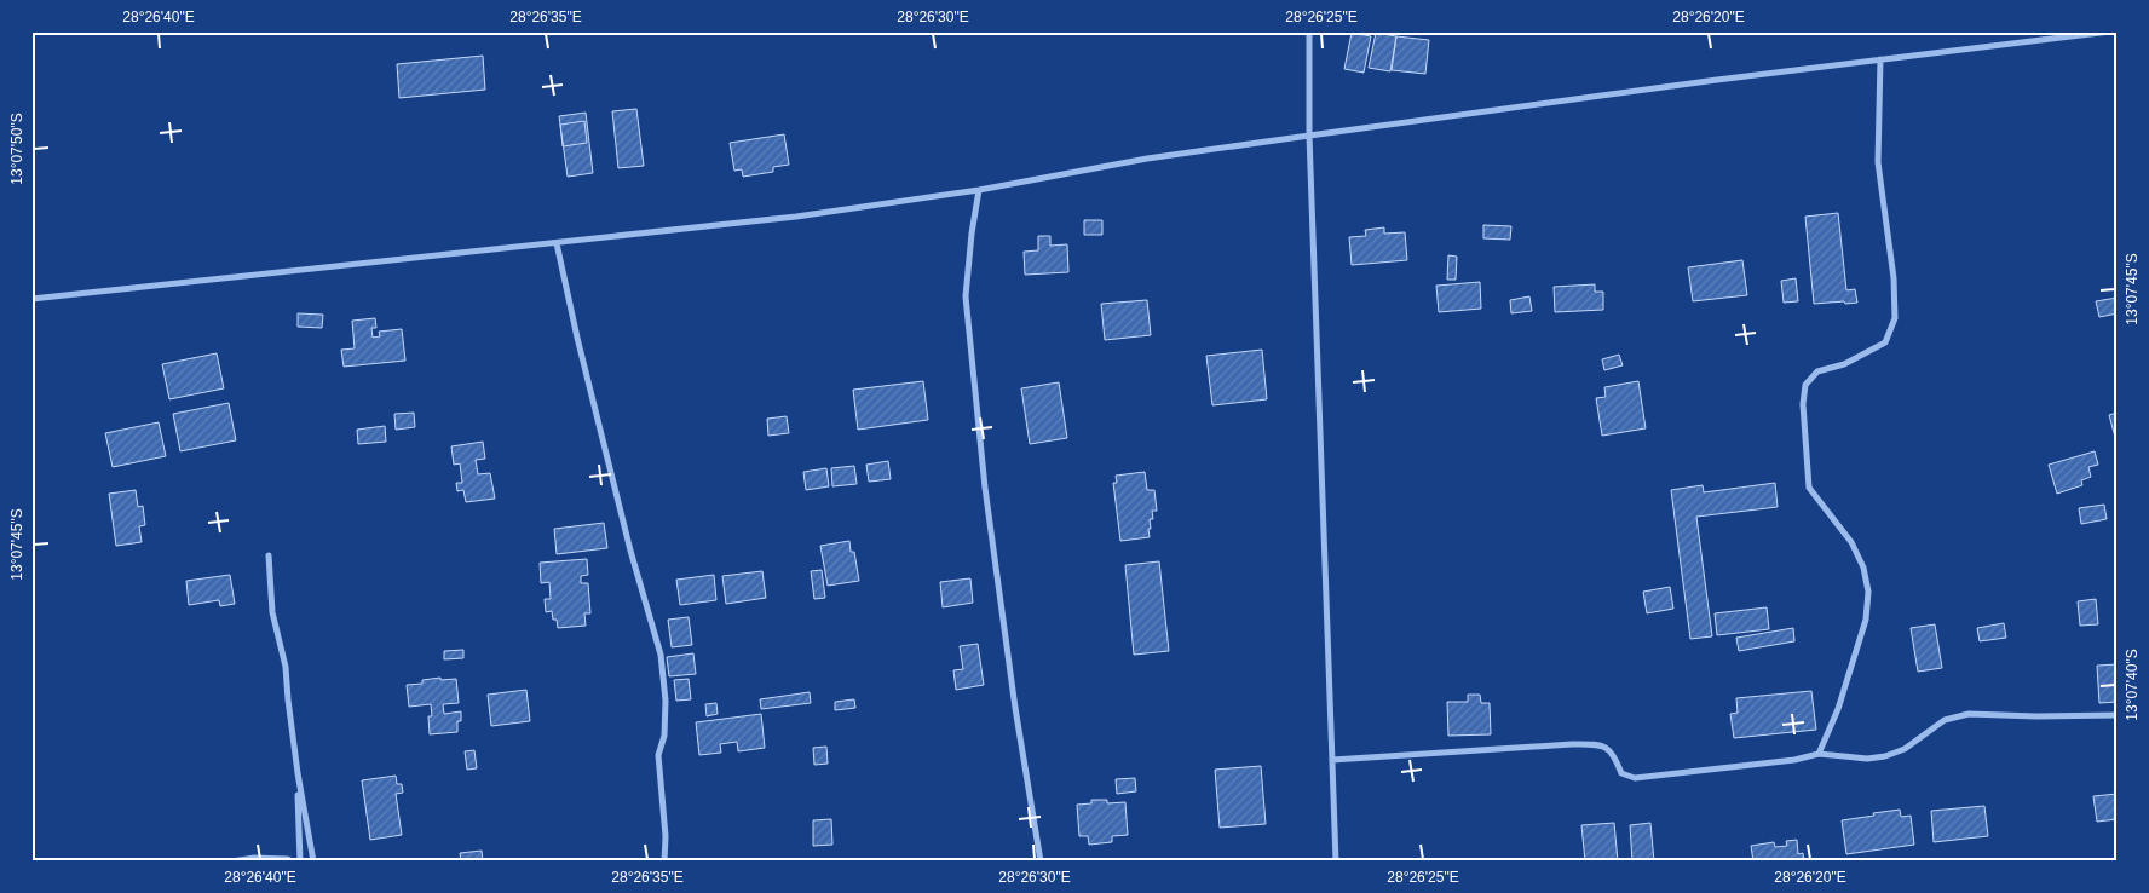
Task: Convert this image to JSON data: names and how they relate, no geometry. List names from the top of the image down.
{
  "coordinates": [
    "28°26'40\"E",
    "28°26'35\"E",
    "28°26'30\"E",
    "28°26'25\"E",
    "28°26'20\"E",
    "13°07'50\"S",
    "13°07'45\"S",
    "13°07'40\"S"
  ]
}
